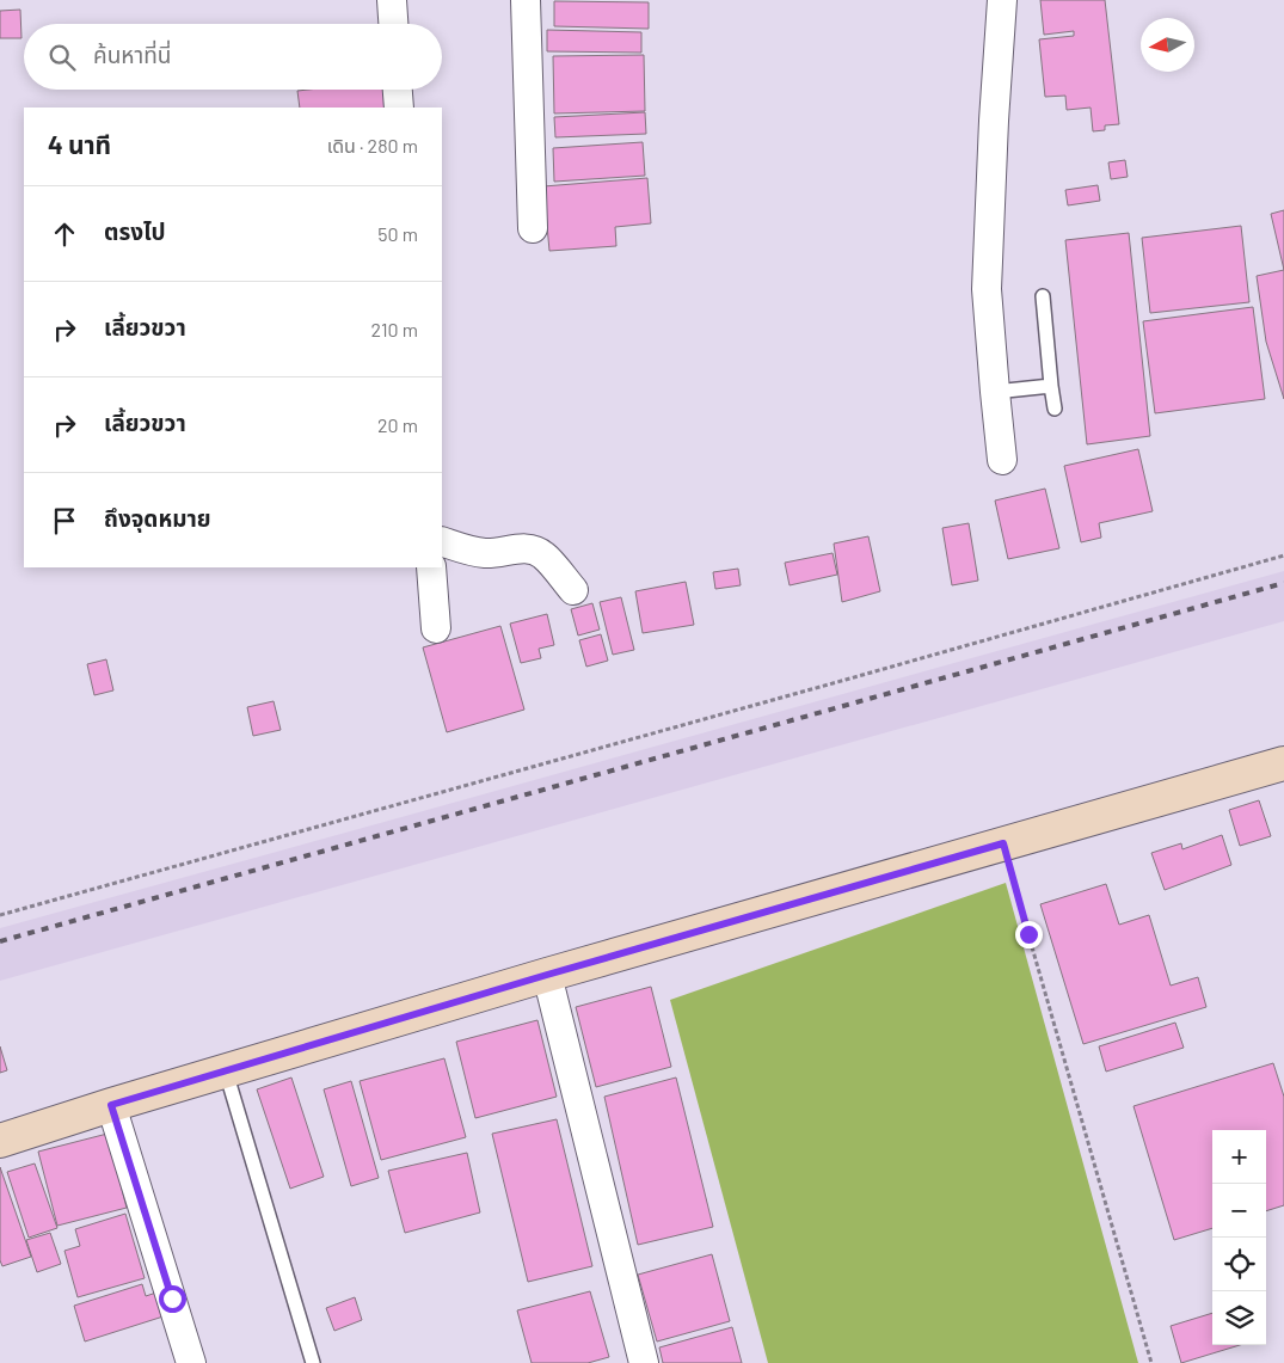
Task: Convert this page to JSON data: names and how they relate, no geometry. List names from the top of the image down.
{
  "north": "left",
  "page": {
    "search": "ค้นหาที่นี่",
    "heading": ["4 นาที", "เดิน · 280 m"],
    "list": [
      ["ตรงไป", "50 m"],
      ["เลี้ยวขวา", "210 m"],
      ["เลี้ยวขวา", "20 m"],
      "ถึงจุดหมาย"
    ],
    "map_buttons": ["+", "−"]
  }
}
